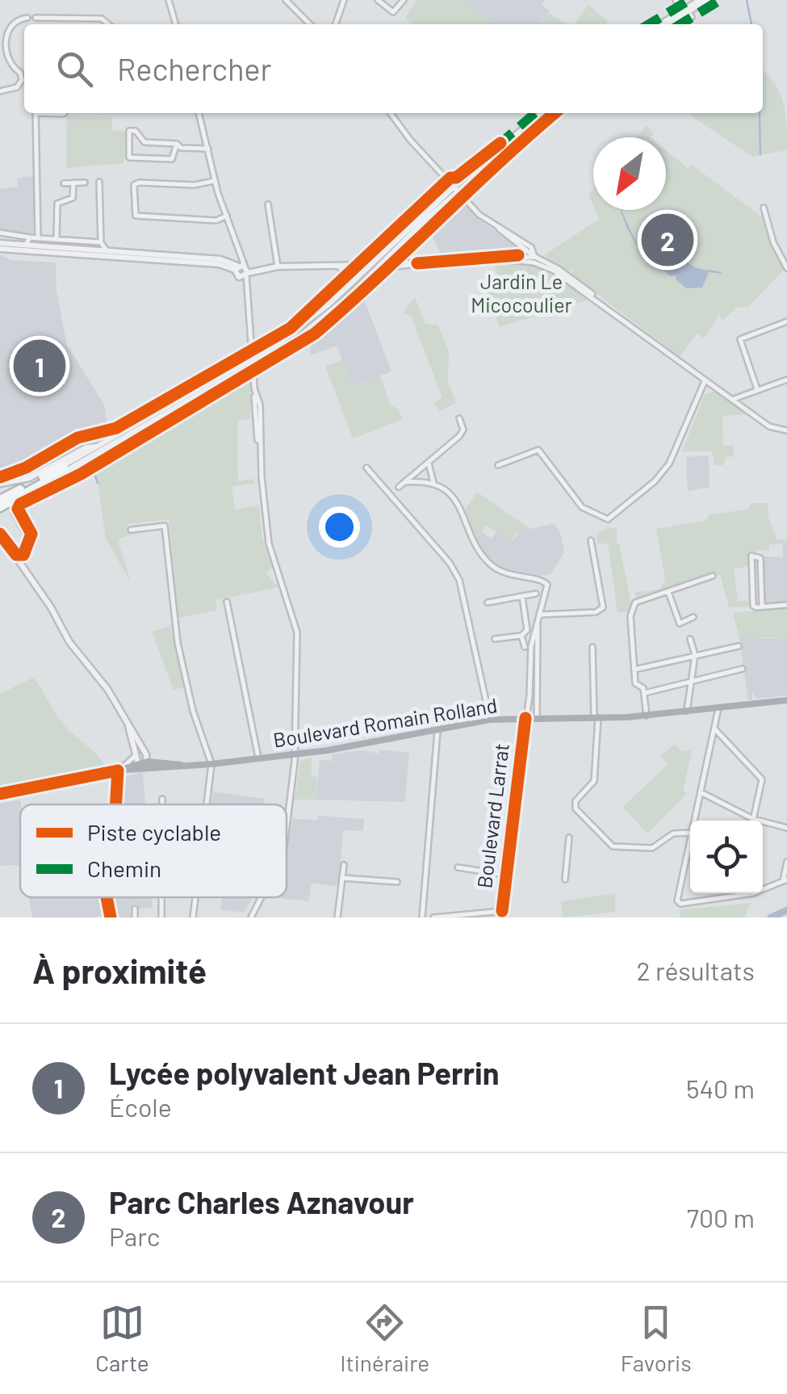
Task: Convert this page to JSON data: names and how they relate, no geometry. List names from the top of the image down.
{
  "streets": {
    "main road": ["Boulevard Romain Rolland"],
    "street": ["Boulevard Larrat"]
  },
  "crossings": [
    ["Boulevard Romain Rolland", "Boulevard Larrat"]
  ],
  "parks": ["Jardin Le Micocoulier"],
  "legend": ["Piste cyclable", "Chemin"],
  "north": "bottom left",
  "page": {
    "search": "Rechercher",
    "pins": ["2", "1"],
    "heading": ["À proximité", "2 résultats"],
    "list": [
      {
        "mark": "1",
        "name": "Lycée polyvalent Jean Perrin",
        "note": "École",
        "value": "540 m"
      },
      {
        "mark": "2",
        "name": "Parc Charles Aznavour",
        "note": "Parc",
        "value": "700 m"
      }
    ],
    "nav": ["Carte", "Itinéraire", "Favoris"]
  }
}
